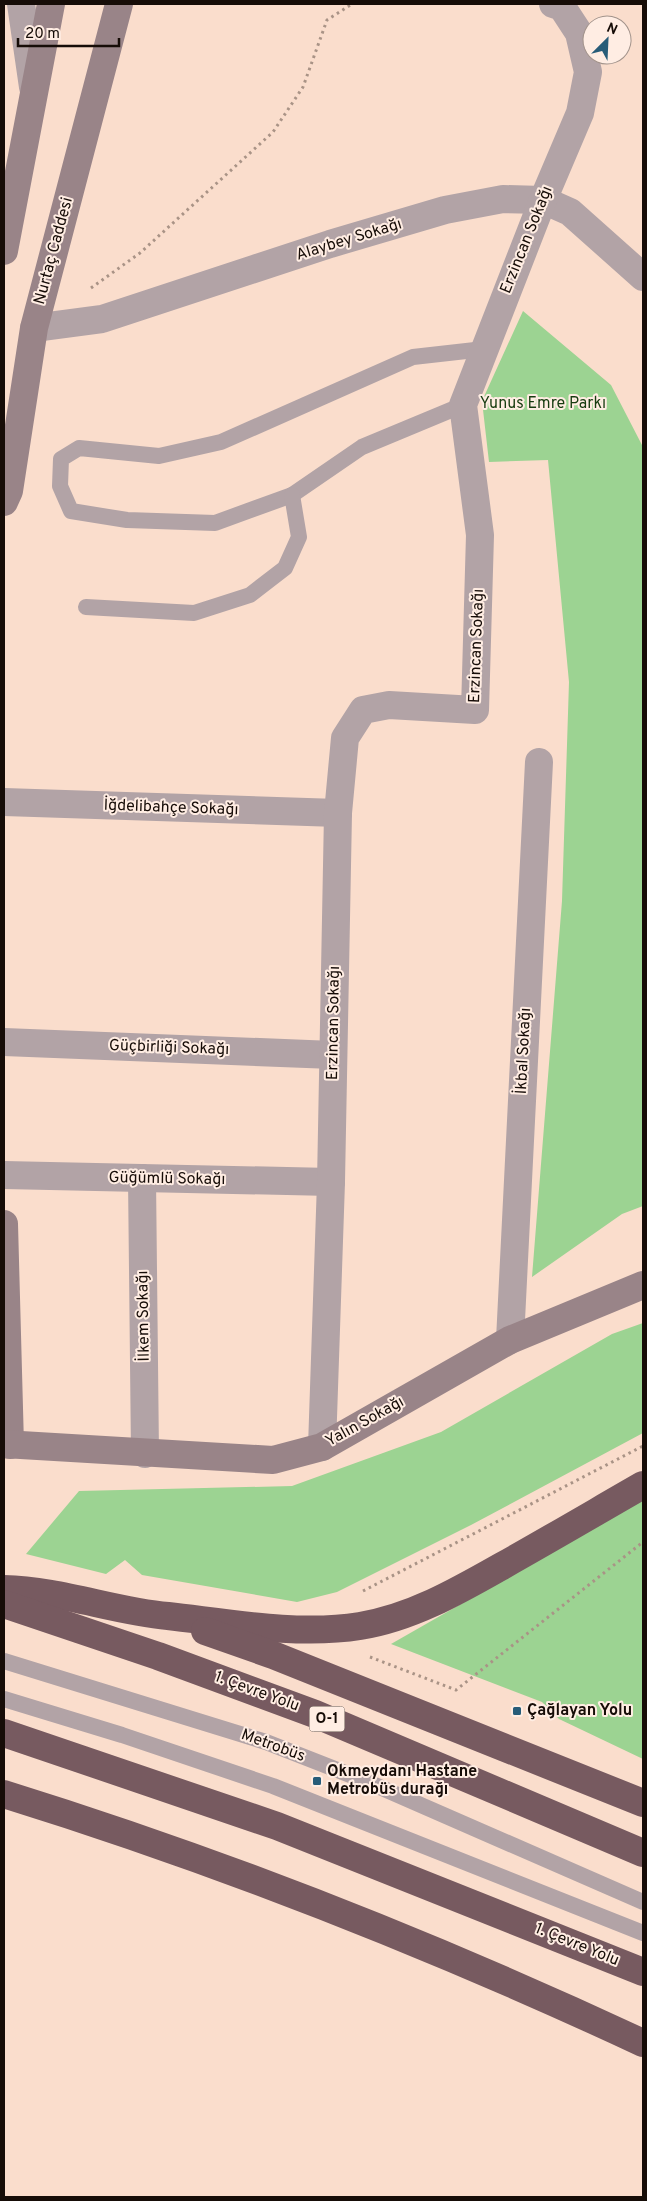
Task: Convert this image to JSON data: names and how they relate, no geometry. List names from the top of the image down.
{
  "streets": {
    "highway": ["1. Çevre Yolu", "O-1"],
    "street": [
      "Alaybey Sokağı",
      "Erzincan Sokağı",
      "Nurtaç Caddesi",
      "İğdelibahçe Sokağı",
      "Güçbirliği Sokağı",
      "İkbal Sokağı",
      "Güğümlü Sokağı",
      "İlkem Sokağı",
      "Yalın Sokağı"
    ],
    "lane": ["Metrobüs"]
  },
  "crossings": [
    ["Alaybey Sokağı", "Erzincan Sokağı"],
    ["Alaybey Sokağı", "Nurtaç Caddesi"],
    ["Erzincan Sokağı", "İğdelibahçe Sokağı"],
    ["Erzincan Sokağı", "Güçbirliği Sokağı"],
    ["Erzincan Sokağı", "Güğümlü Sokağı"],
    ["Erzincan Sokağı", "Yalın Sokağı"],
    ["İkbal Sokağı", "Yalın Sokağı"],
    ["Güğümlü Sokağı", "İlkem Sokağı"],
    ["İlkem Sokağı", "Yalın Sokağı"]
  ],
  "parks": ["Yunus Emre Parkı"],
  "places": {
    "transit": ["Çağlayan Yolu", "Okmeydanı Hastane Metrobüs durağı"]
  },
  "scale_bar": "20 m",
  "north": "top right"
}
